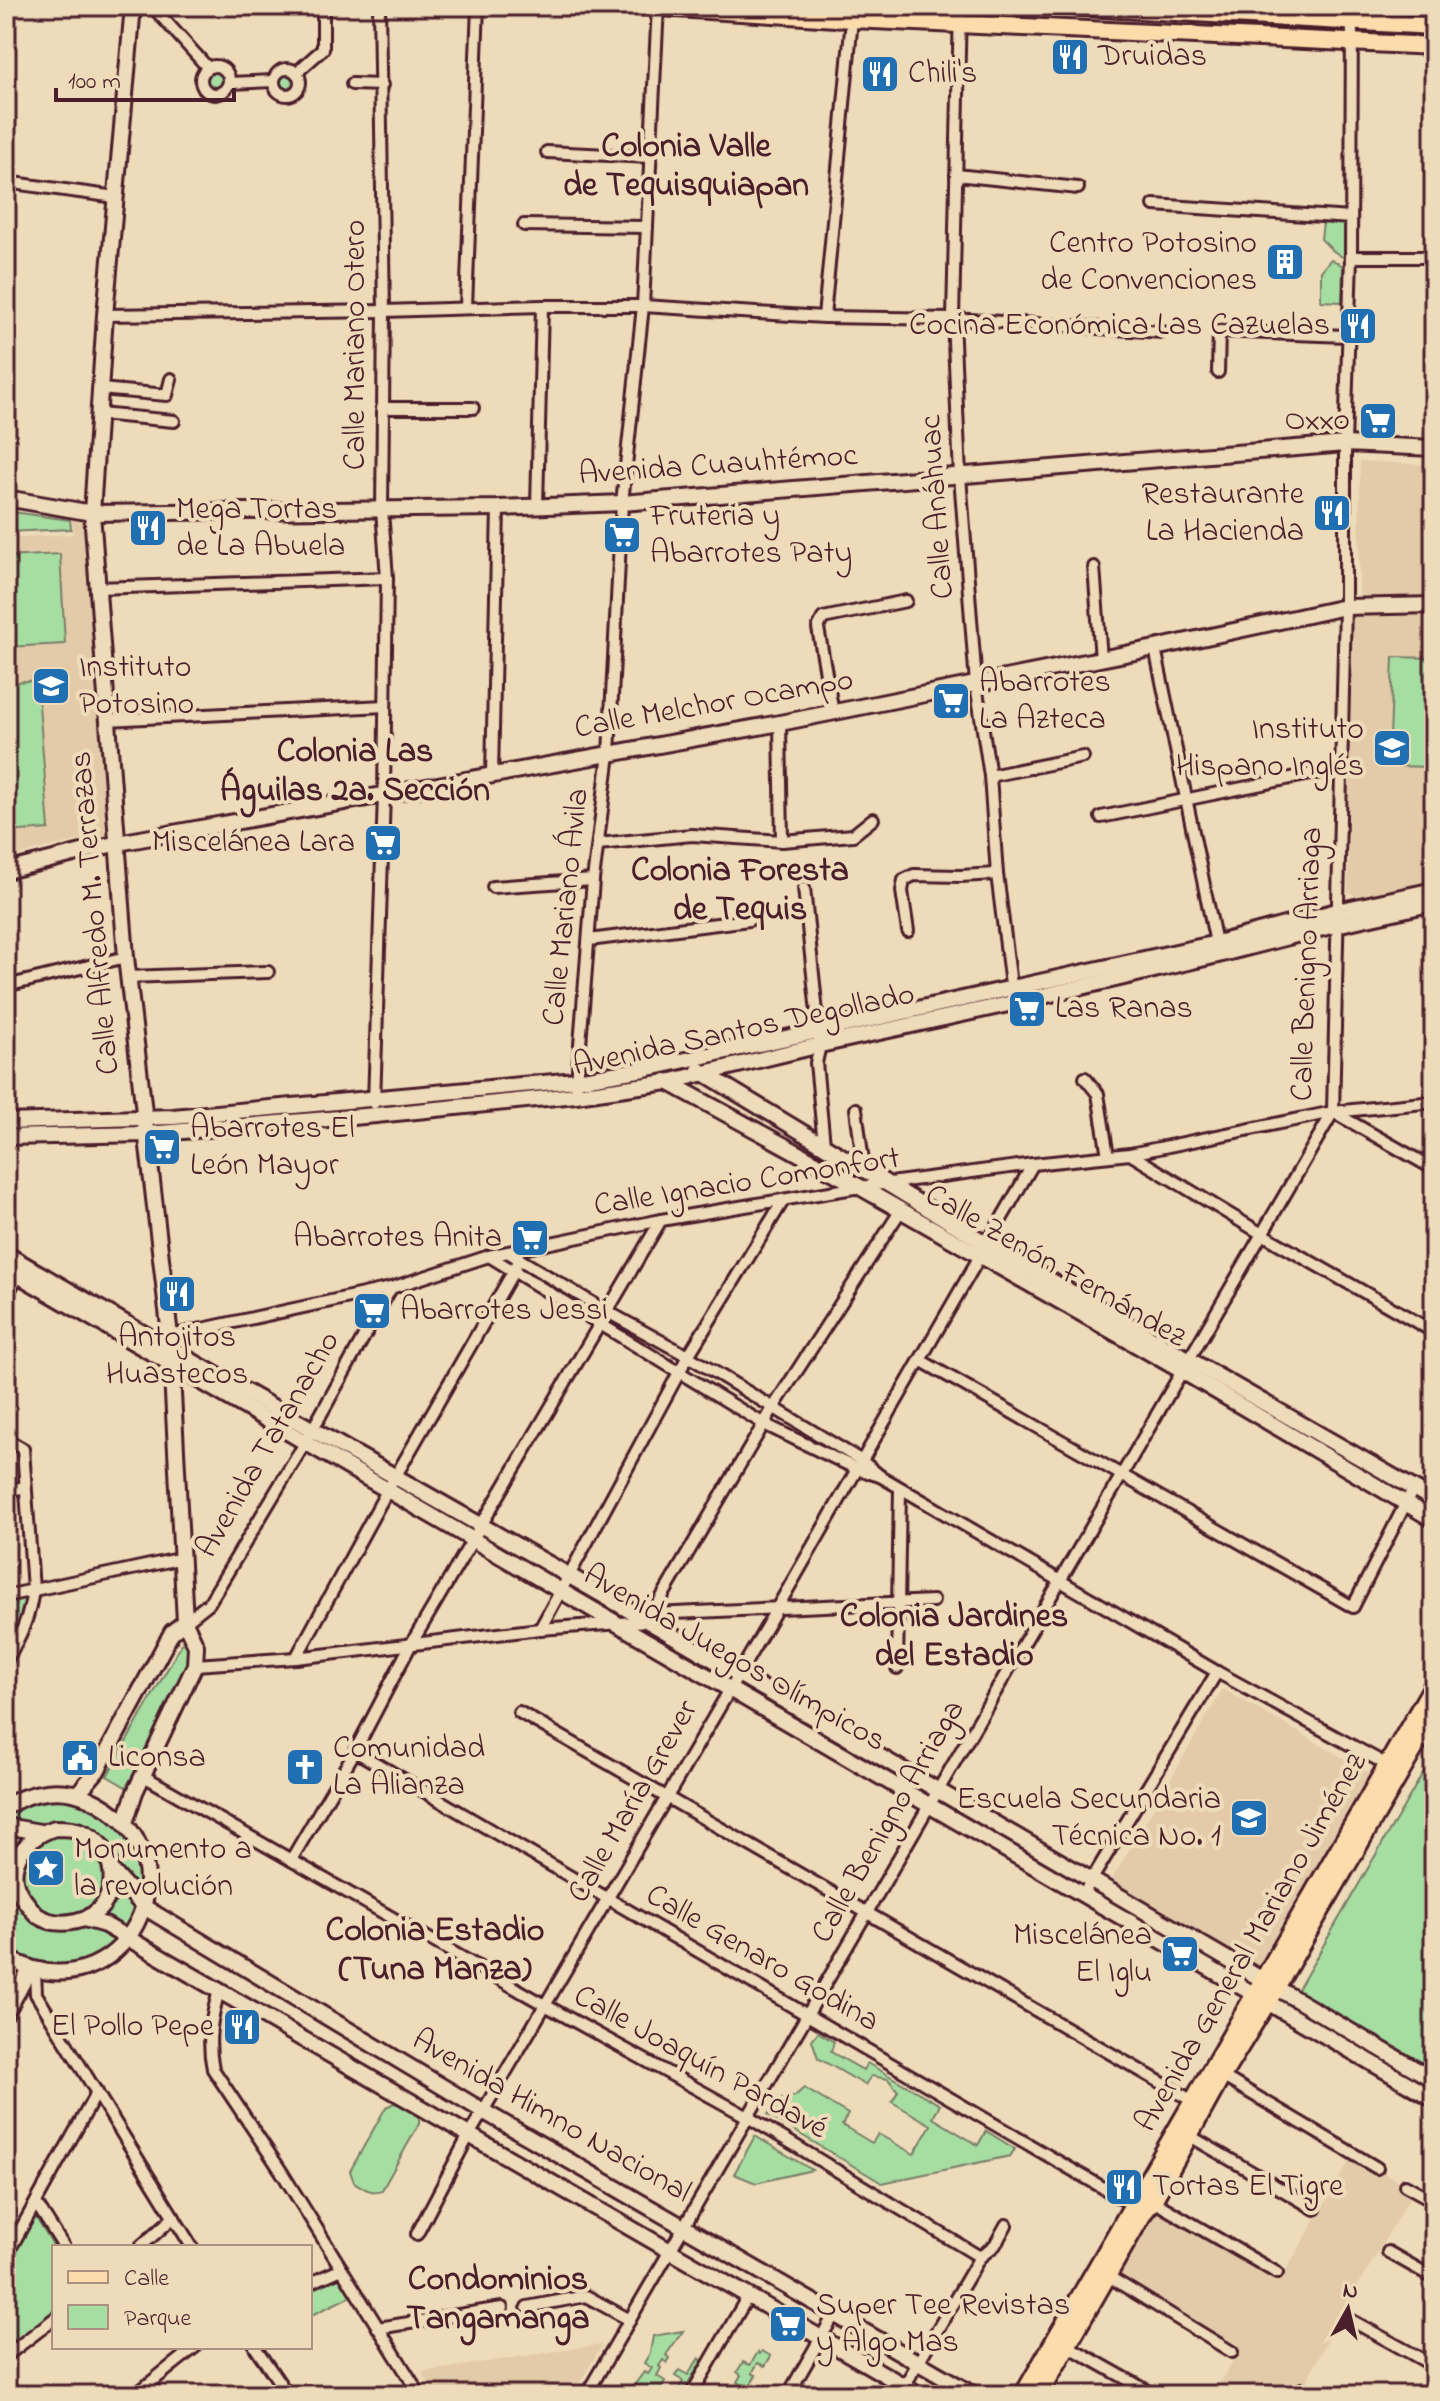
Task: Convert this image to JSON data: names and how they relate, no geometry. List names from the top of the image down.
{
  "streets": {
    "main road": ["Avenida General Mariano Jiménez"],
    "street": [
      "Calle Mariano Otero",
      "Avenida Cuauhtémoc",
      "Calle Anáhuac",
      "Calle Melchor Ocampo",
      "Calle Mariano Ávila",
      "Calle Alfredo M. Terrazas",
      "Calle Benigno Arriaga",
      "Avenida Santos Degollado",
      "Calle Ignacio Comonfort",
      "Calle Zenón Fernández",
      "Avenida Tatanacho",
      "Avenida Juegos Olímpicos",
      "Calle María Grever",
      "Calle Genaro Godina",
      "Calle Joaquín Pardavé",
      "Avenida Himno Nacional"
    ]
  },
  "crossings": [
    ["Calle Mariano Otero", "Avenida Cuauhtémoc"],
    ["Calle Mariano Otero", "Calle Melchor Ocampo"],
    ["Calle Mariano Otero", "Avenida Santos Degollado"],
    ["Avenida Cuauhtémoc", "Calle Anáhuac"],
    ["Avenida Cuauhtémoc", "Calle Mariano Ávila"],
    ["Avenida Cuauhtémoc", "Calle Alfredo M. Terrazas"],
    ["Avenida Cuauhtémoc", "Calle Benigno Arriaga"],
    ["Calle Anáhuac", "Calle Melchor Ocampo"],
    ["Calle Anáhuac", "Avenida Santos Degollado"],
    ["Calle Melchor Ocampo", "Calle Mariano Ávila"],
    ["Calle Melchor Ocampo", "Calle Alfredo M. Terrazas"],
    ["Calle Melchor Ocampo", "Calle Benigno Arriaga"],
    ["Calle Mariano Ávila", "Avenida Santos Degollado"],
    ["Calle Alfredo M. Terrazas", "Avenida Santos Degollado"],
    ["Calle Alfredo M. Terrazas", "Calle Ignacio Comonfort"],
    ["Calle Alfredo M. Terrazas", "Avenida Tatanacho"],
    ["Calle Alfredo M. Terrazas", "Avenida Juegos Olímpicos"],
    ["Calle Benigno Arriaga", "Avenida Santos Degollado"],
    ["Calle Benigno Arriaga", "Calle Ignacio Comonfort"],
    ["Calle Benigno Arriaga", "Calle Zenón Fernández"],
    ["Calle Benigno Arriaga", "Avenida Juegos Olímpicos"],
    ["Calle Benigno Arriaga", "Calle Genaro Godina"],
    ["Calle Benigno Arriaga", "Calle Joaquín Pardavé"],
    ["Calle Benigno Arriaga", "Avenida Himno Nacional"],
    ["Avenida Santos Degollado", "Calle Zenón Fernández"],
    ["Calle Ignacio Comonfort", "Calle Zenón Fernández"],
    ["Calle Ignacio Comonfort", "Avenida Tatanacho"],
    ["Calle Ignacio Comonfort", "Avenida Juegos Olímpicos"],
    ["Calle Ignacio Comonfort", "Calle María Grever"],
    ["Calle Zenón Fernández", "Calle María Grever"],
    ["Avenida Tatanacho", "Avenida Juegos Olímpicos"],
    ["Avenida Juegos Olímpicos", "Calle María Grever"],
    ["Avenida Juegos Olímpicos", "Avenida General Mariano Jiménez"],
    ["Calle María Grever", "Calle Genaro Godina"],
    ["Calle María Grever", "Calle Joaquín Pardavé"],
    ["Calle María Grever", "Avenida Himno Nacional"],
    ["Avenida General Mariano Jiménez", "Calle Genaro Godina"]
  ],
  "districts": [
    "Colonia Valle de Tequisquiapan",
    "Colonia Las Águilas 2a. Sección",
    "Colonia Foresta de Tequis",
    "Colonia Jardines del Estadio",
    "Colonia Estadio (Tuna Manza)",
    "Condominios Tangamanga"
  ],
  "places": {
    "restaurant": [
      "Druidas",
      "Chili's",
      "Cocina Económica Las Cazuelas",
      "Restaurante La Hacienda",
      "Mega Tortas de La Abuela",
      "Antojitos Huastecos",
      "El Pollo Pepe",
      "Tortas El Tigre"
    ],
    "building": ["Centro Potosino de Convenciones"],
    "supermarket": [
      "Oxxo",
      "Fruteria y Abarrotes Paty",
      "Abarrotes La Azteca",
      "Miscelánea Lara",
      "Las Ranas",
      "Abarrotes El León Mayor",
      "Abarrotes Anita",
      "Abarrotes Jessi",
      "Miscelánea El Iglu",
      "Super Tee Revistas y Algo Mas"
    ],
    "school or university": ["Instituto Potosino", "Instituto Hispano Inglés", "Escuela Secundaria Técnica No. 1"],
    "public building": ["Liconsa"],
    "church": ["Comunidad La Alianza"],
    "place": ["Monumento a la revolución"]
  },
  "legend": ["Calle", "Parque"],
  "scale_bar": "100 m",
  "north": "top"
}
